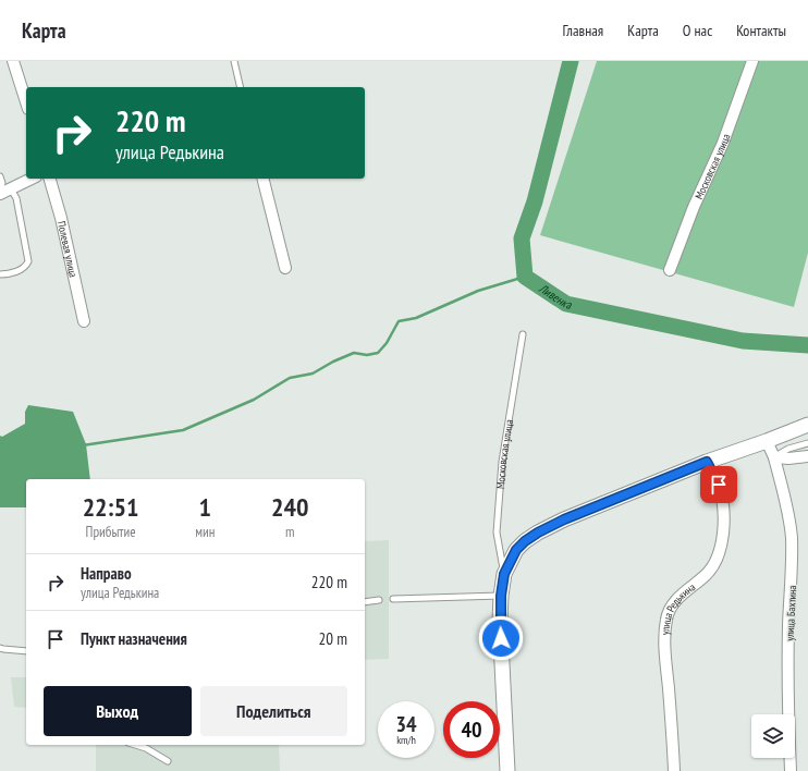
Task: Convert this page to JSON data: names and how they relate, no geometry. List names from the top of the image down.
{
  "streets": {
    "street": [
      "Московская улица",
      "Полевая улица",
      "улица Редькина",
      "улица Бахтина"
    ]
  },
  "crossings": [
    ["Московская улица", "улица Редькина"],
    ["Московская улица", "улица Бахтина"]
  ],
  "water": ["Ливенка"],
  "page": {
    "header": "Карта",
    "nav": [
      "Главная",
      "Карта",
      "О нас",
      "Контакты"
    ],
    "turn": ["220 m", "улица Редькина"],
    "eta": [
      "22:51",
      "Прибытие",
      "1",
      "мин",
      "240",
      "m"
    ],
    "list": [
      {
        "name": "Направо",
        "note": "улица Редькина",
        "value": "220 m"
      },
      {
        "name": "Пункт назначения",
        "value": "20 m"
      }
    ],
    "buttons": ["Выход", "Поделиться"],
    "speed": "34 km/h",
    "limit": "40"
  }
}
